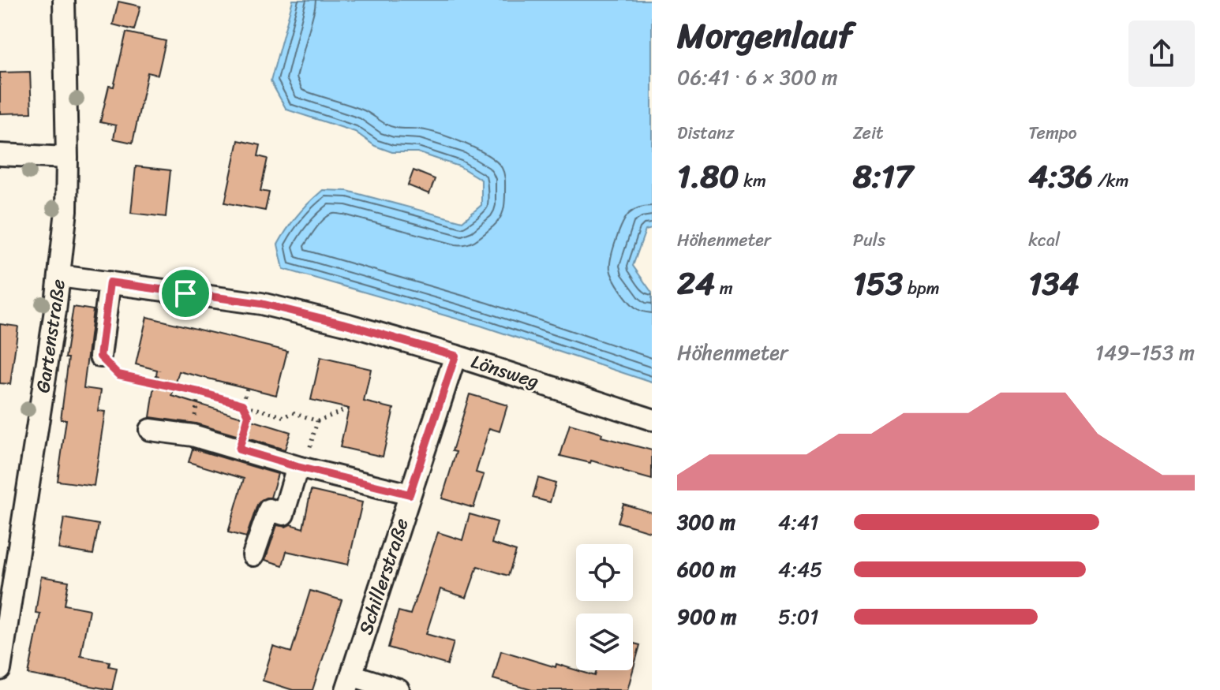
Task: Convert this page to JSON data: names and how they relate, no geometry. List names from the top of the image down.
{
  "streets": {
    "street": ["Gartenstraße", "Lönsweg", "Schillerstraße"]
  },
  "crossings": [
    ["Gartenstraße", "Lönsweg"],
    ["Lönsweg", "Schillerstraße"]
  ],
  "page": {
    "heading": ["Morgenlauf", "06:41 · 6 × 300 m"],
    "stats": [
      ["Distanz", "1.80 km"],
      ["Zeit", "8:17"],
      ["Tempo", "4:36 /km"],
      ["Höhenmeter", "24 m"],
      ["Puls", "153 bpm"],
      ["kcal", "134"]
    ],
    "chart": ["Höhenmeter", "149–153 m"],
    "list": [
      {
        "name": "300 m",
        "note": "4:41"
      },
      {
        "name": "600 m",
        "note": "4:45"
      },
      {
        "name": "900 m",
        "note": "5:01"
      }
    ]
  }
}
